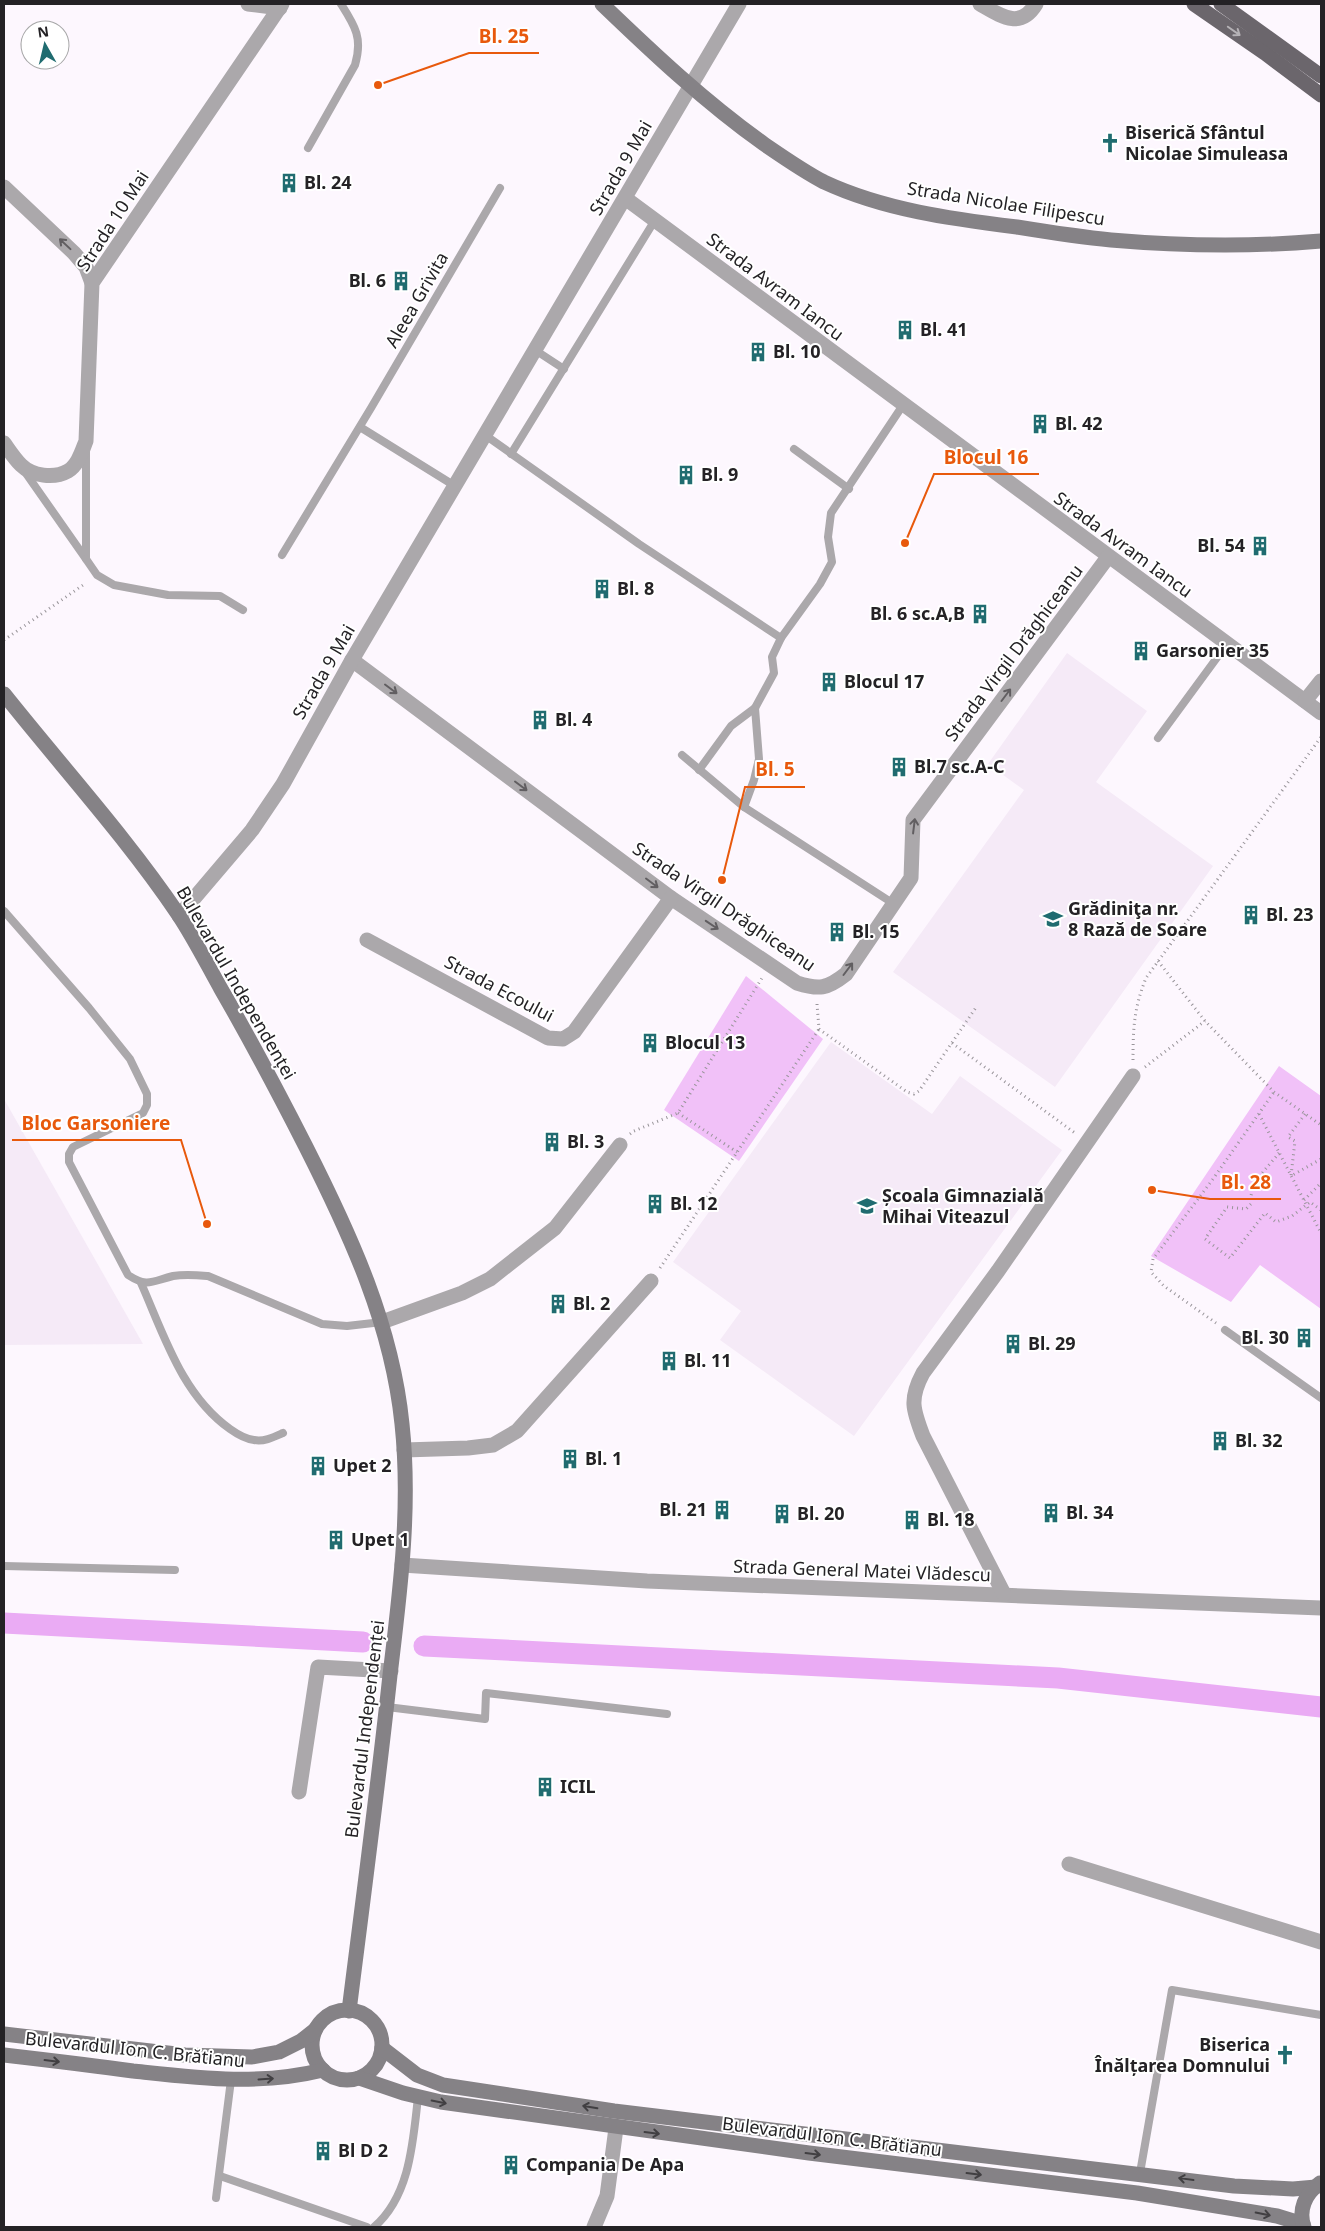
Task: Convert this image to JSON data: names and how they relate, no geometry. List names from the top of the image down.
{
  "streets": {
    "main road": ["Strada Nicolae Filipescu", "Bulevardul Independenței", "Bulevardul Ion C. Brătianu"],
    "street": [
      "Strada 9 Mai",
      "Strada 10 Mai",
      "Strada Avram Iancu",
      "Strada Virgil Drăghiceanu",
      "Strada Ecoului",
      "Strada General Matei Vlădescu"
    ],
    "lane": ["Aleea Grivita"]
  },
  "crossings": [
    ["Strada 9 Mai", "Strada Nicolae Filipescu"],
    ["Strada 9 Mai", "Strada Avram Iancu"],
    ["Strada 9 Mai", "Strada Virgil Drăghiceanu"],
    ["Strada 9 Mai", "Bulevardul Independenței"],
    ["Strada Avram Iancu", "Strada Virgil Drăghiceanu"],
    ["Strada Virgil Drăghiceanu", "Strada Ecoului"],
    ["Bulevardul Independenței", "Strada General Matei Vlădescu"],
    ["Bulevardul Independenței", "Bulevardul Ion C. Brătianu"]
  ],
  "places": {
    "other": [
      "Bl. 25",
      "Blocul 16",
      "Bl. 5",
      "Bl. 28",
      "Bloc Garsoniere"
    ],
    "church": ["Biserică Sfântul Nicolae Simuleasa", "Biserica Înălțarea Domnului"],
    "building": [
      "Bl. 24",
      "Bl. 6",
      "Bl. 41",
      "Bl. 10",
      "Bl. 42",
      "Bl. 9",
      "Bl. 54",
      "Bl. 8",
      "Bl. 6 sc.A,B",
      "Garsonier 35",
      "Blocul 17",
      "Bl. 4",
      "Bl.7 sc.A-C",
      "Bl. 23",
      "Bl. 15",
      "Blocul 13",
      "Bl. 3",
      "Bl. 12",
      "Bl. 2",
      "Bl. 30",
      "Bl. 29",
      "Bl. 11",
      "Bl. 32",
      "Bl. 1",
      "Upet 2",
      "Bl. 21",
      "Bl. 34",
      "Bl. 20",
      "Bl. 18",
      "Upet 1",
      "ICIL",
      "Bl D 2",
      "Compania De Apa"
    ],
    "school or university": ["Grădiniţa nr. 8 Rază de Soare", "Școala Gimnazială Mihai Viteazul"]
  },
  "north": "top"
}
